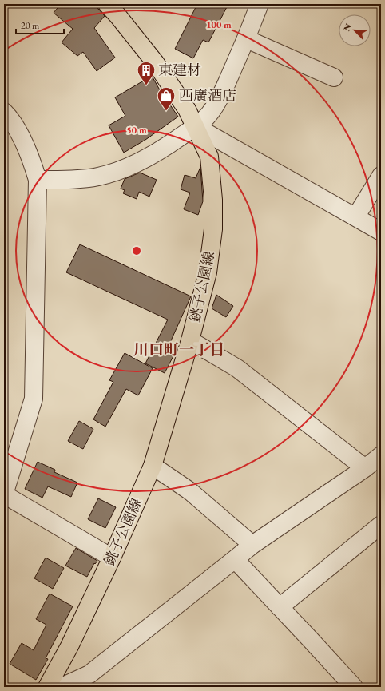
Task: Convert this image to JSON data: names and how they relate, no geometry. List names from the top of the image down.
{
  "streets": {
    "main road": ["銚子公園線"]
  },
  "districts": ["川口町一丁目"],
  "places": {
    "building": ["東建材"],
    "shop": ["西廣酒店"]
  },
  "scale_bar": "20 m",
  "north": "top left",
  "rings": ["100 m", "50 m"]
}
